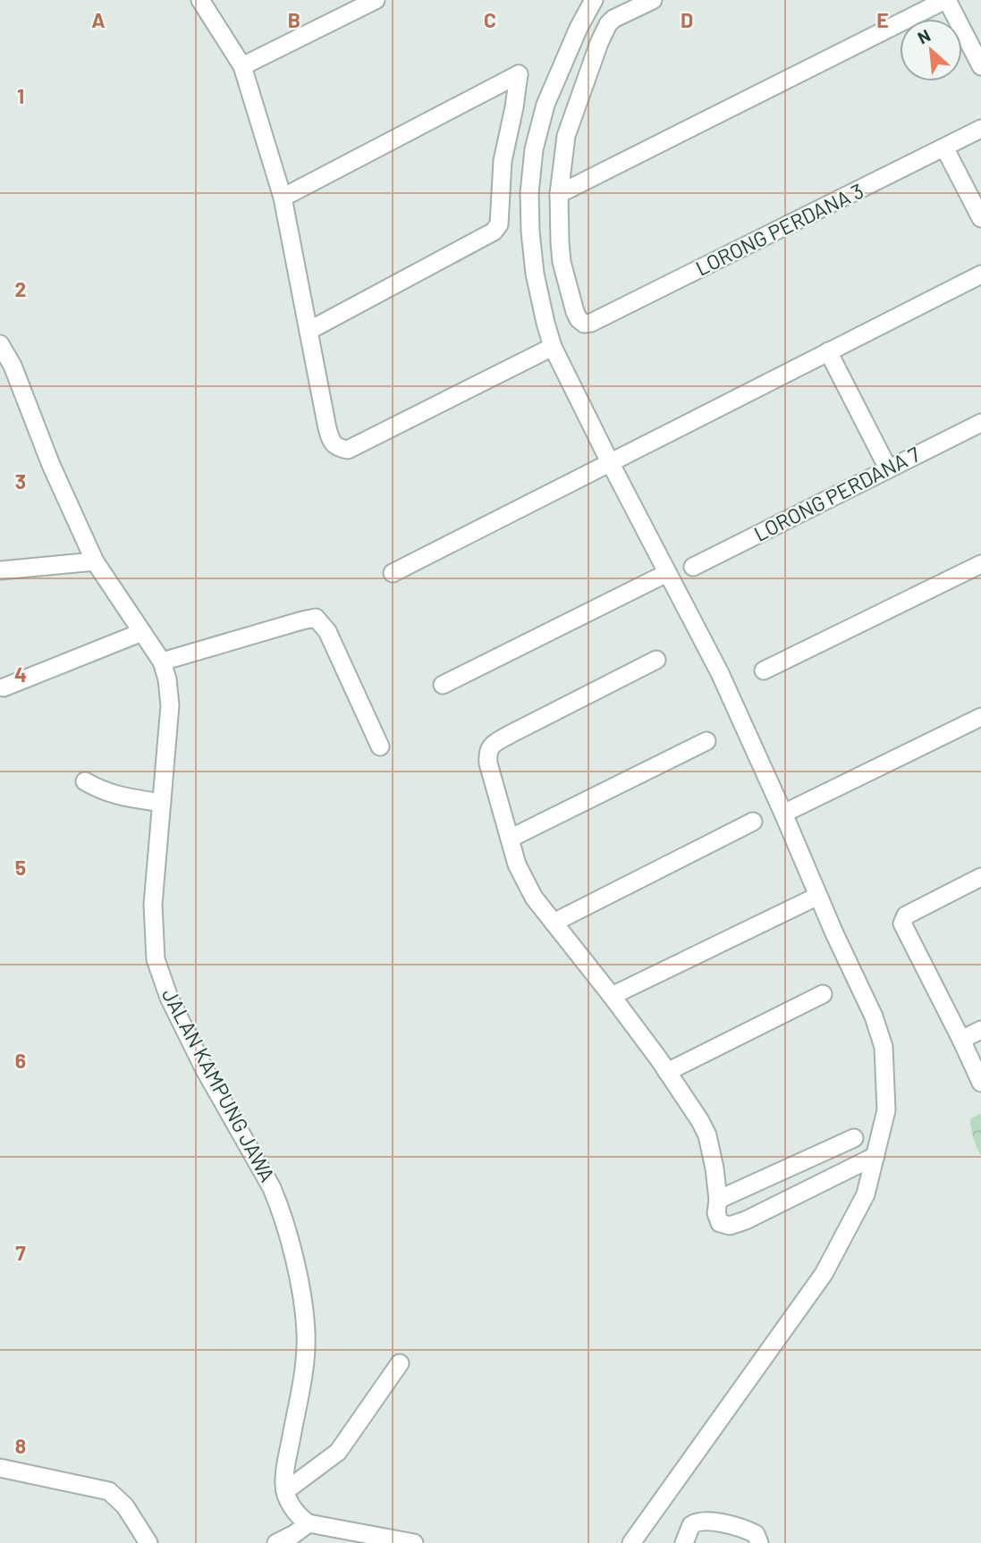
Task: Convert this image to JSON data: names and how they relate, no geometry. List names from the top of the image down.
{
  "streets": {
    "street": ["LORONG PERDANA 3", "LORONG PERDANA 7", "JALAN KAMPUNG JAWA"]
  },
  "north": "top left",
  "grid": {
    "columns": [
      "A",
      "B",
      "C",
      "D",
      "E"
    ],
    "rows": [
      "1",
      "2",
      "3",
      "4",
      "5",
      "6",
      "7",
      "8"
    ]
  }
}
